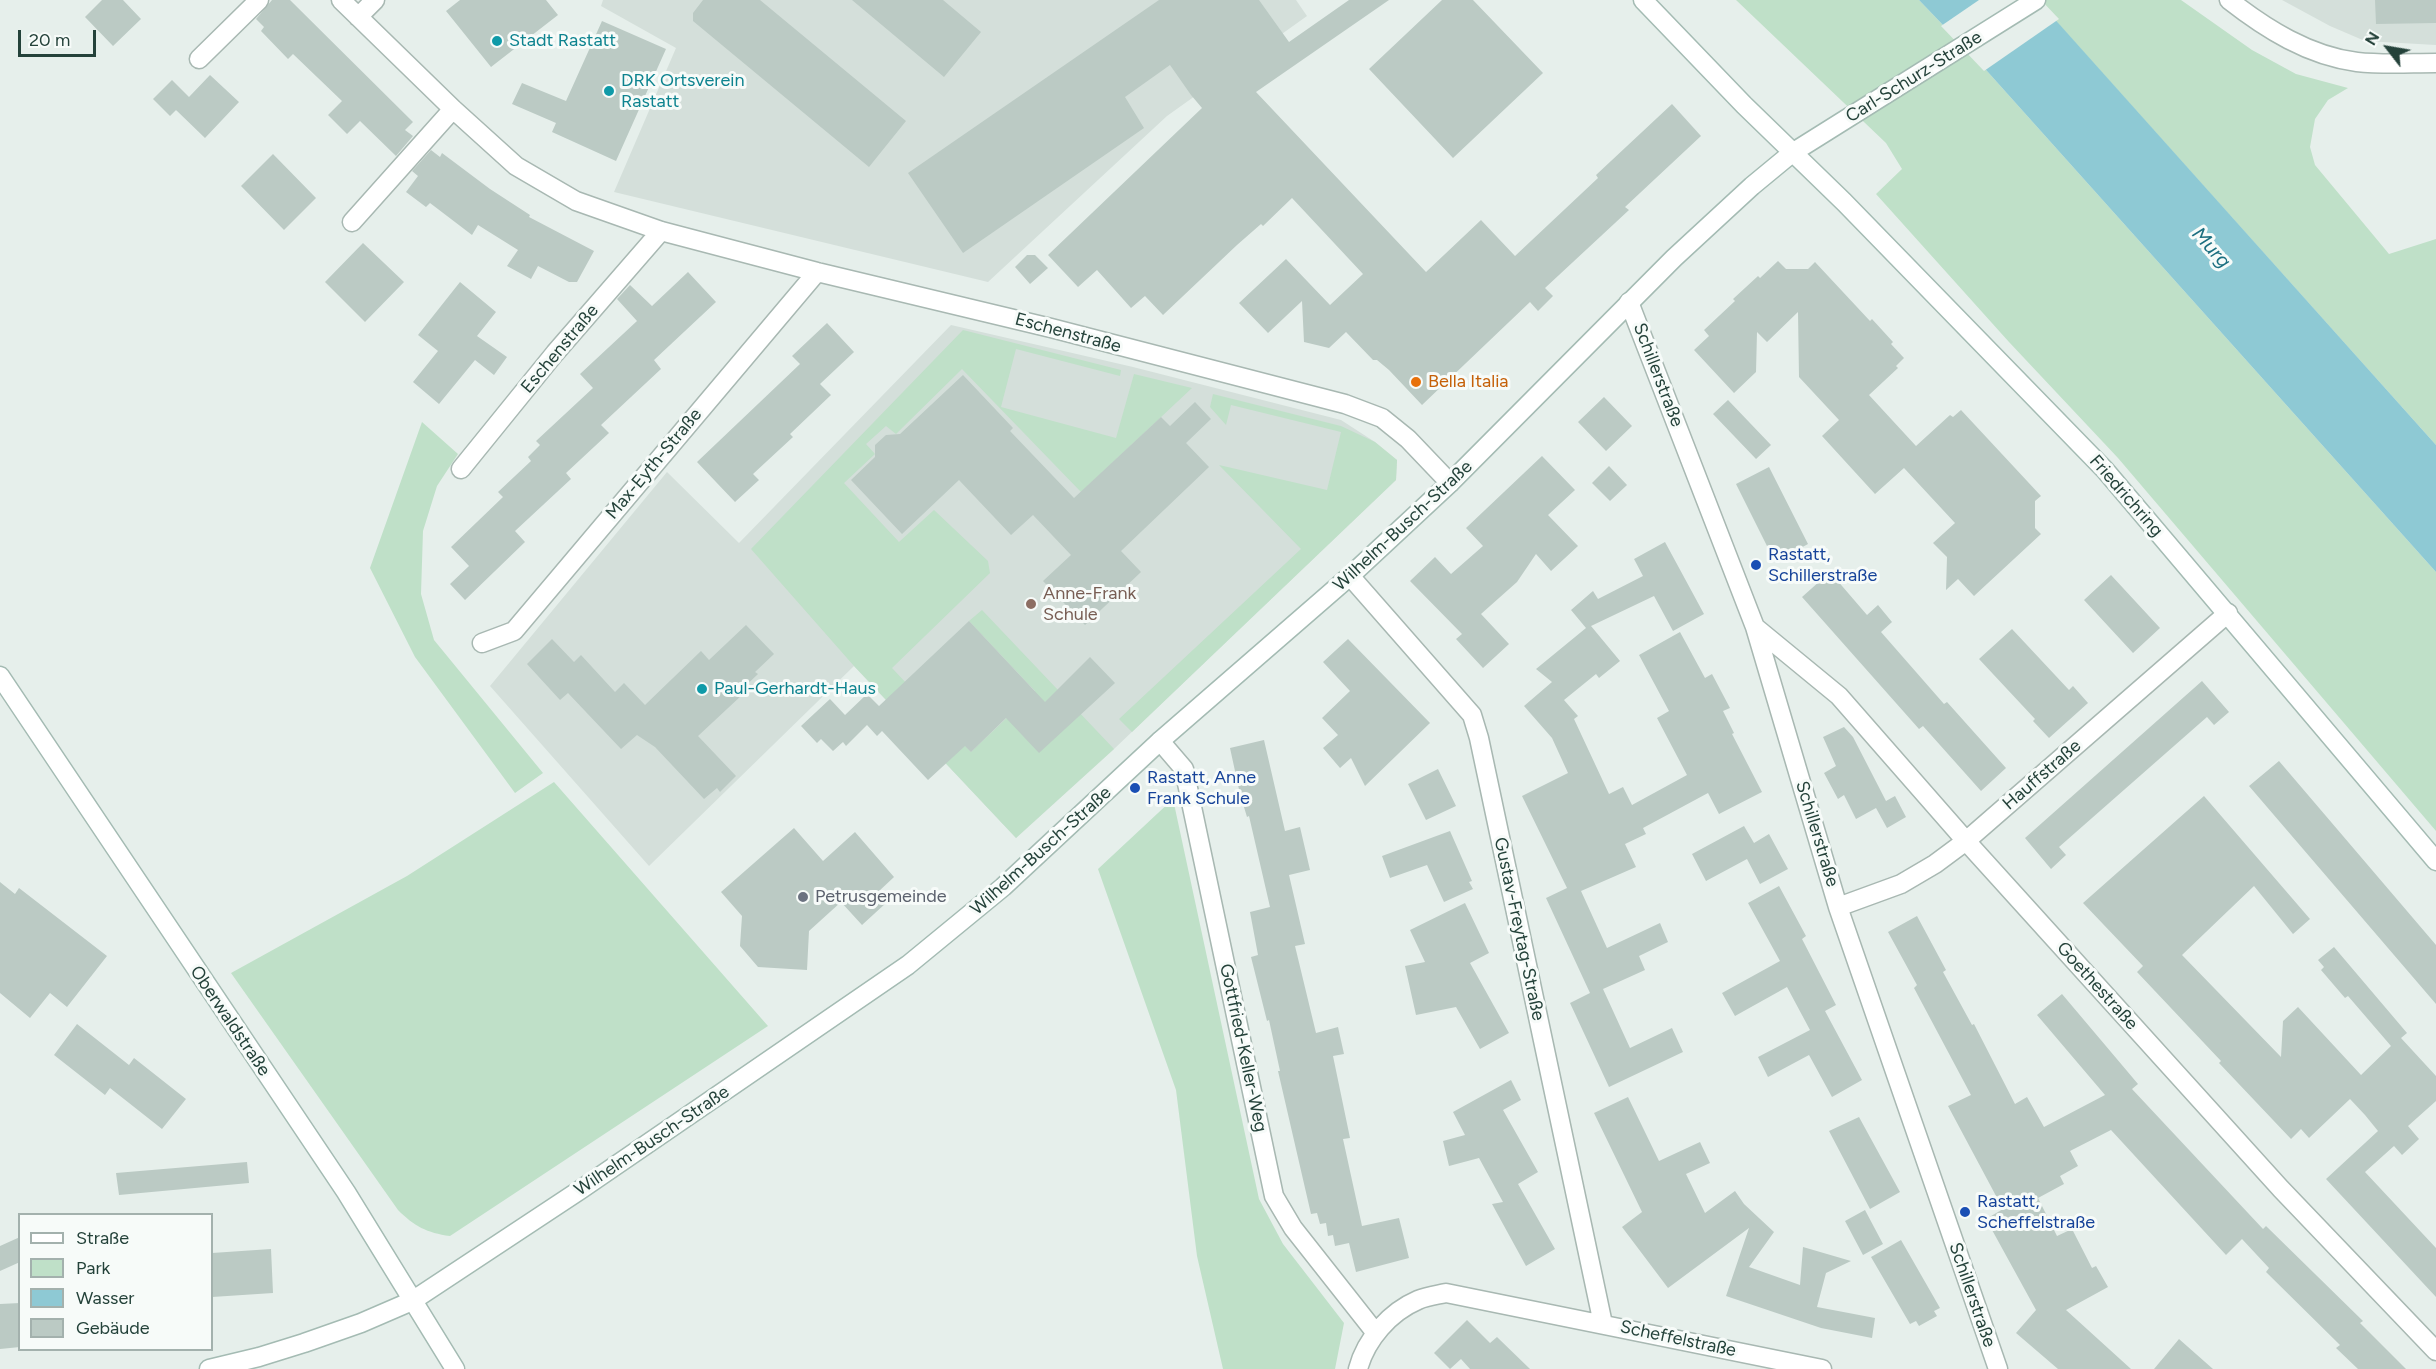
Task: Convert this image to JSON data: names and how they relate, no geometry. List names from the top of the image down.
{
  "streets": {
    "street": [
      "Carl-Schurz-Straße",
      "Eschenstraße",
      "Schillerstraße",
      "Max-Eyth-Straße",
      "Friedrichring",
      "Wilhelm-Busch-Straße",
      "Hauffstraße",
      "Gustav-Freytag-Straße",
      "Goethestraße",
      "Oberwaldstraße",
      "Gottfried-Keller-Weg",
      "Scheffelstraße"
    ]
  },
  "crossings": [
    ["Carl-Schurz-Straße", "Friedrichring"],
    ["Carl-Schurz-Straße", "Wilhelm-Busch-Straße"],
    ["Eschenstraße", "Max-Eyth-Straße"],
    ["Eschenstraße", "Wilhelm-Busch-Straße"],
    ["Schillerstraße", "Wilhelm-Busch-Straße"],
    ["Schillerstraße", "Hauffstraße"],
    ["Schillerstraße", "Goethestraße"],
    ["Friedrichring", "Wilhelm-Busch-Straße"],
    ["Friedrichring", "Hauffstraße"],
    ["Wilhelm-Busch-Straße", "Gustav-Freytag-Straße"],
    ["Wilhelm-Busch-Straße", "Oberwaldstraße"],
    ["Wilhelm-Busch-Straße", "Gottfried-Keller-Weg"],
    ["Hauffstraße", "Goethestraße"],
    ["Gustav-Freytag-Straße", "Scheffelstraße"],
    ["Gottfried-Keller-Weg", "Scheffelstraße"]
  ],
  "water": ["Murg"],
  "places": [
    "Stadt Rastatt",
    "DRK Ortsverein Rastatt",
    "Bella Italia",
    "Rastatt, Schillerstraße",
    "Anne-Frank Schule",
    "Paul-Gerhardt-Haus",
    "Rastatt, Anne Frank Schule",
    "Petrusgemeinde",
    "Rastatt, Scheffelstraße"
  ],
  "legend": [
    "Straße",
    "Park",
    "Wasser",
    "Gebäude"
  ],
  "scale_bar": "20 m",
  "north": "top left"
}
